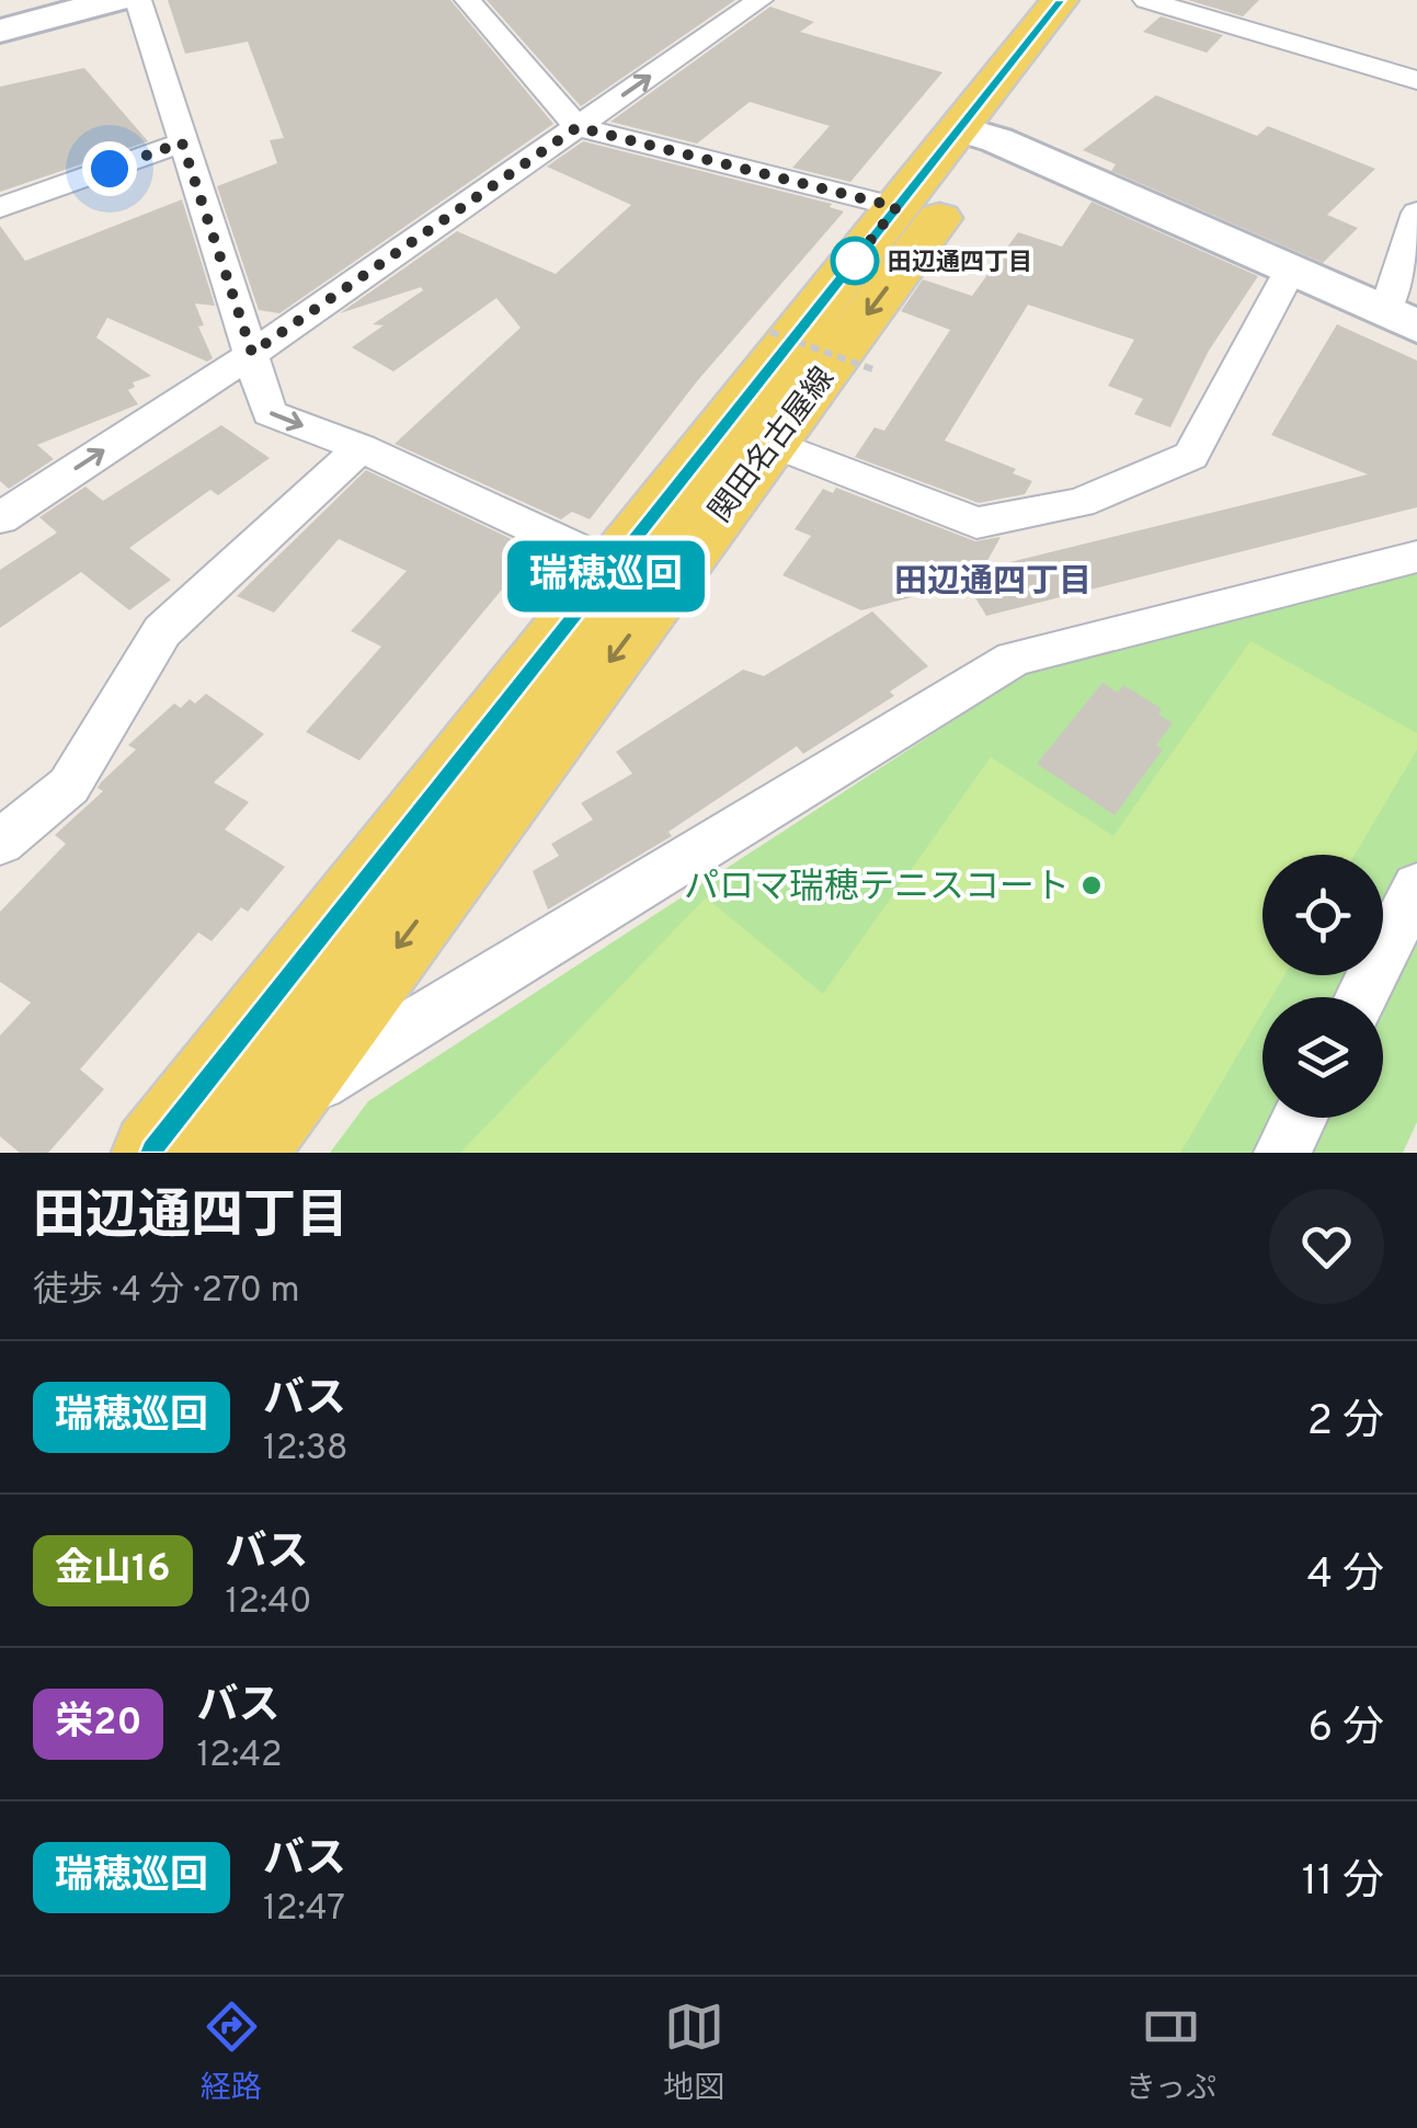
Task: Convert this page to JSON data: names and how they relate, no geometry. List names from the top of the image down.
{
  "streets": {
    "main road": ["関田名古屋線"]
  },
  "districts": ["田辺通四丁目"],
  "places": ["田辺通四丁目", "パロマ瑞穂テニスコート"],
  "lines": ["bus line 瑞穂巡回"],
  "page": {
    "on_map": "瑞穂巡回",
    "heading": ["田辺通四丁目", "徒歩 · 4 分 · 270 m"],
    "list": [
      {
        "mark": "瑞穂巡回",
        "name": "バス",
        "note": "12:38",
        "value": "2 分"
      },
      {
        "mark": "金山16",
        "name": "バス",
        "note": "12:40",
        "value": "4 分"
      },
      {
        "mark": "栄20",
        "name": "バス",
        "note": "12:42",
        "value": "6 分"
      },
      {
        "mark": "瑞穂巡回",
        "name": "バス",
        "note": "12:47",
        "value": "11 分"
      }
    ],
    "tabs": ["経路", "地図", "きっぷ"]
  }
}
